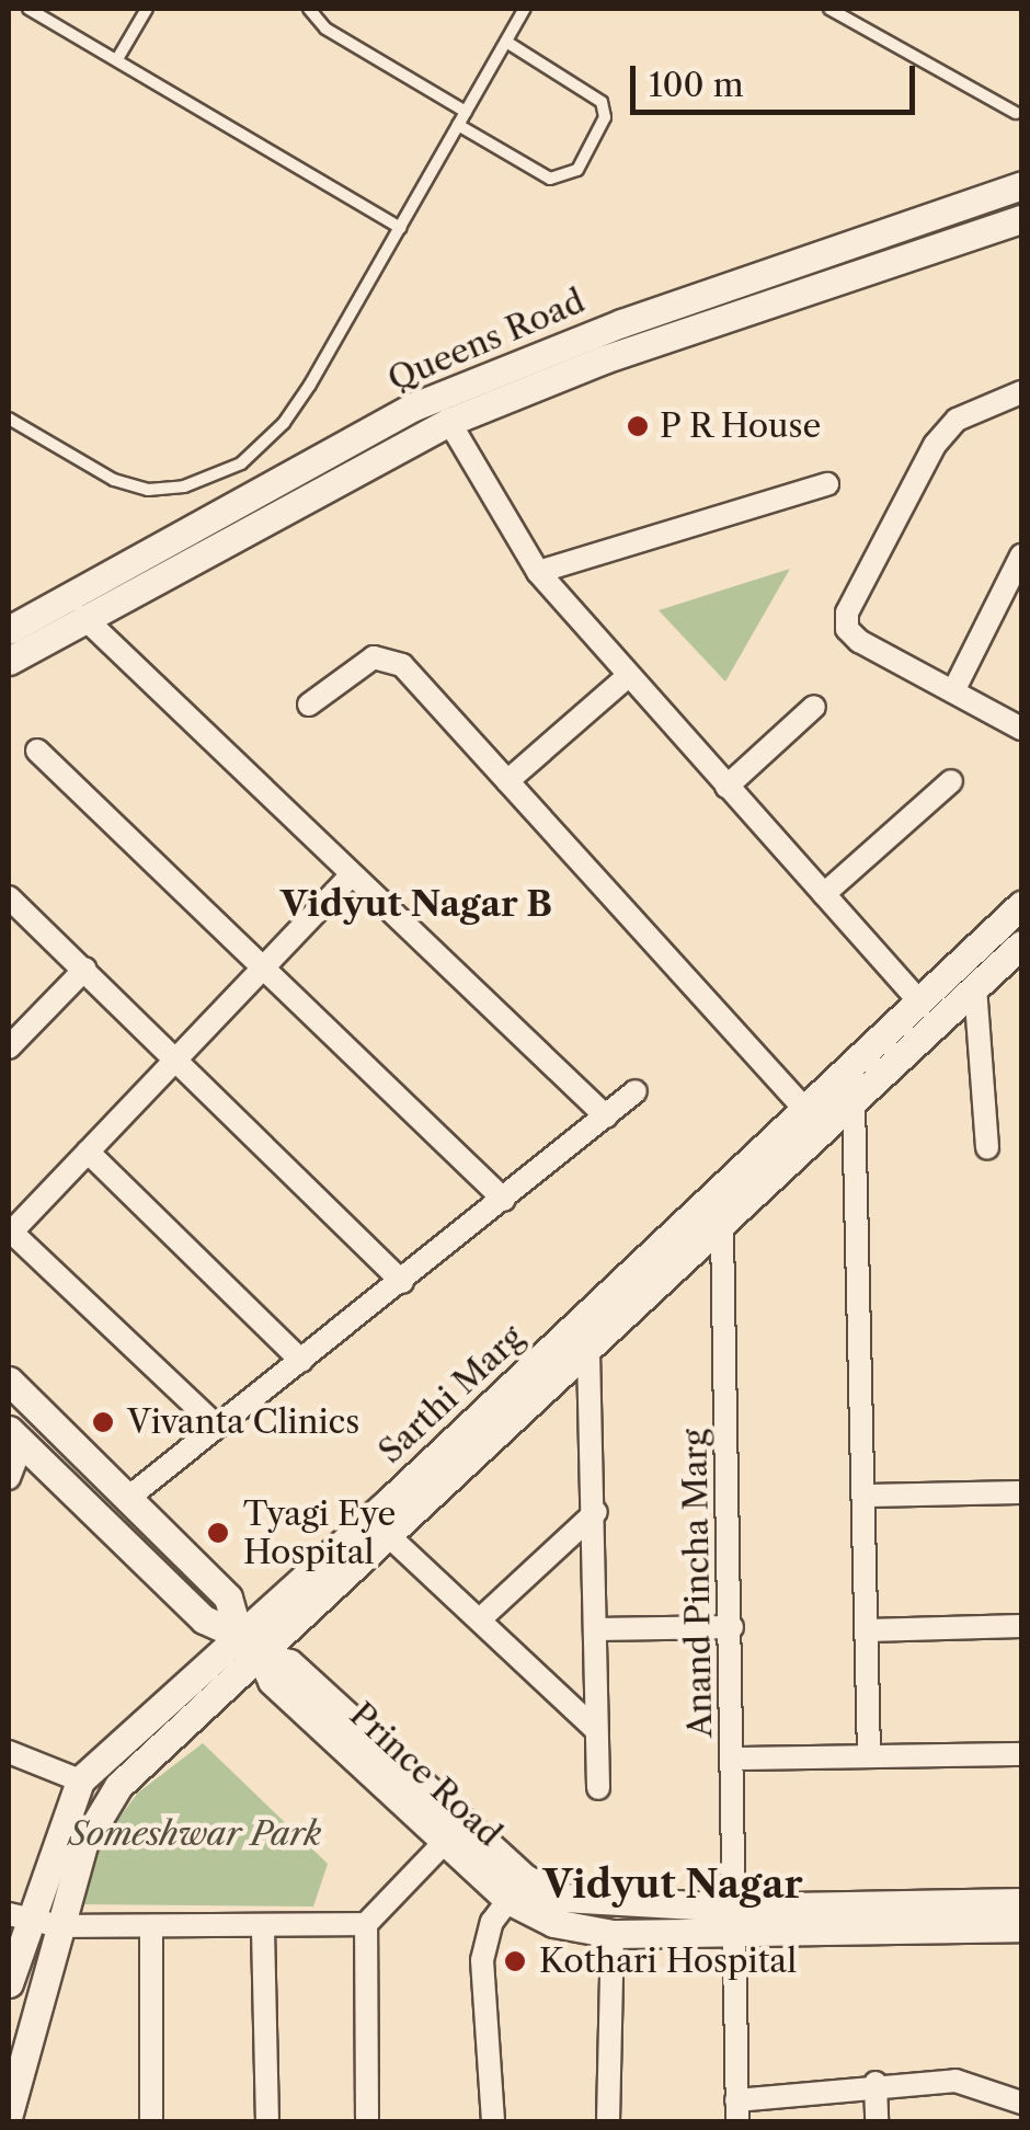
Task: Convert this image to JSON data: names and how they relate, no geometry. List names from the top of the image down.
{
  "streets": {
    "street": [
      "Queens Road",
      "Sarthi Marg",
      "Anand Pincha Marg",
      "Prince Road"
    ]
  },
  "crossings": [
    ["Sarthi Marg", "Prince Road"],
    ["Anand Pincha Marg", "Prince Road"]
  ],
  "districts": ["Vidyut Nagar B", "Vidyut Nagar"],
  "parks": ["Someshwar Park"],
  "places": [
    "P R House",
    "Vivanta Clinics",
    "Tyagi Eye Hospital",
    "Kothari Hospital"
  ],
  "scale_bar": "100 m"
}
